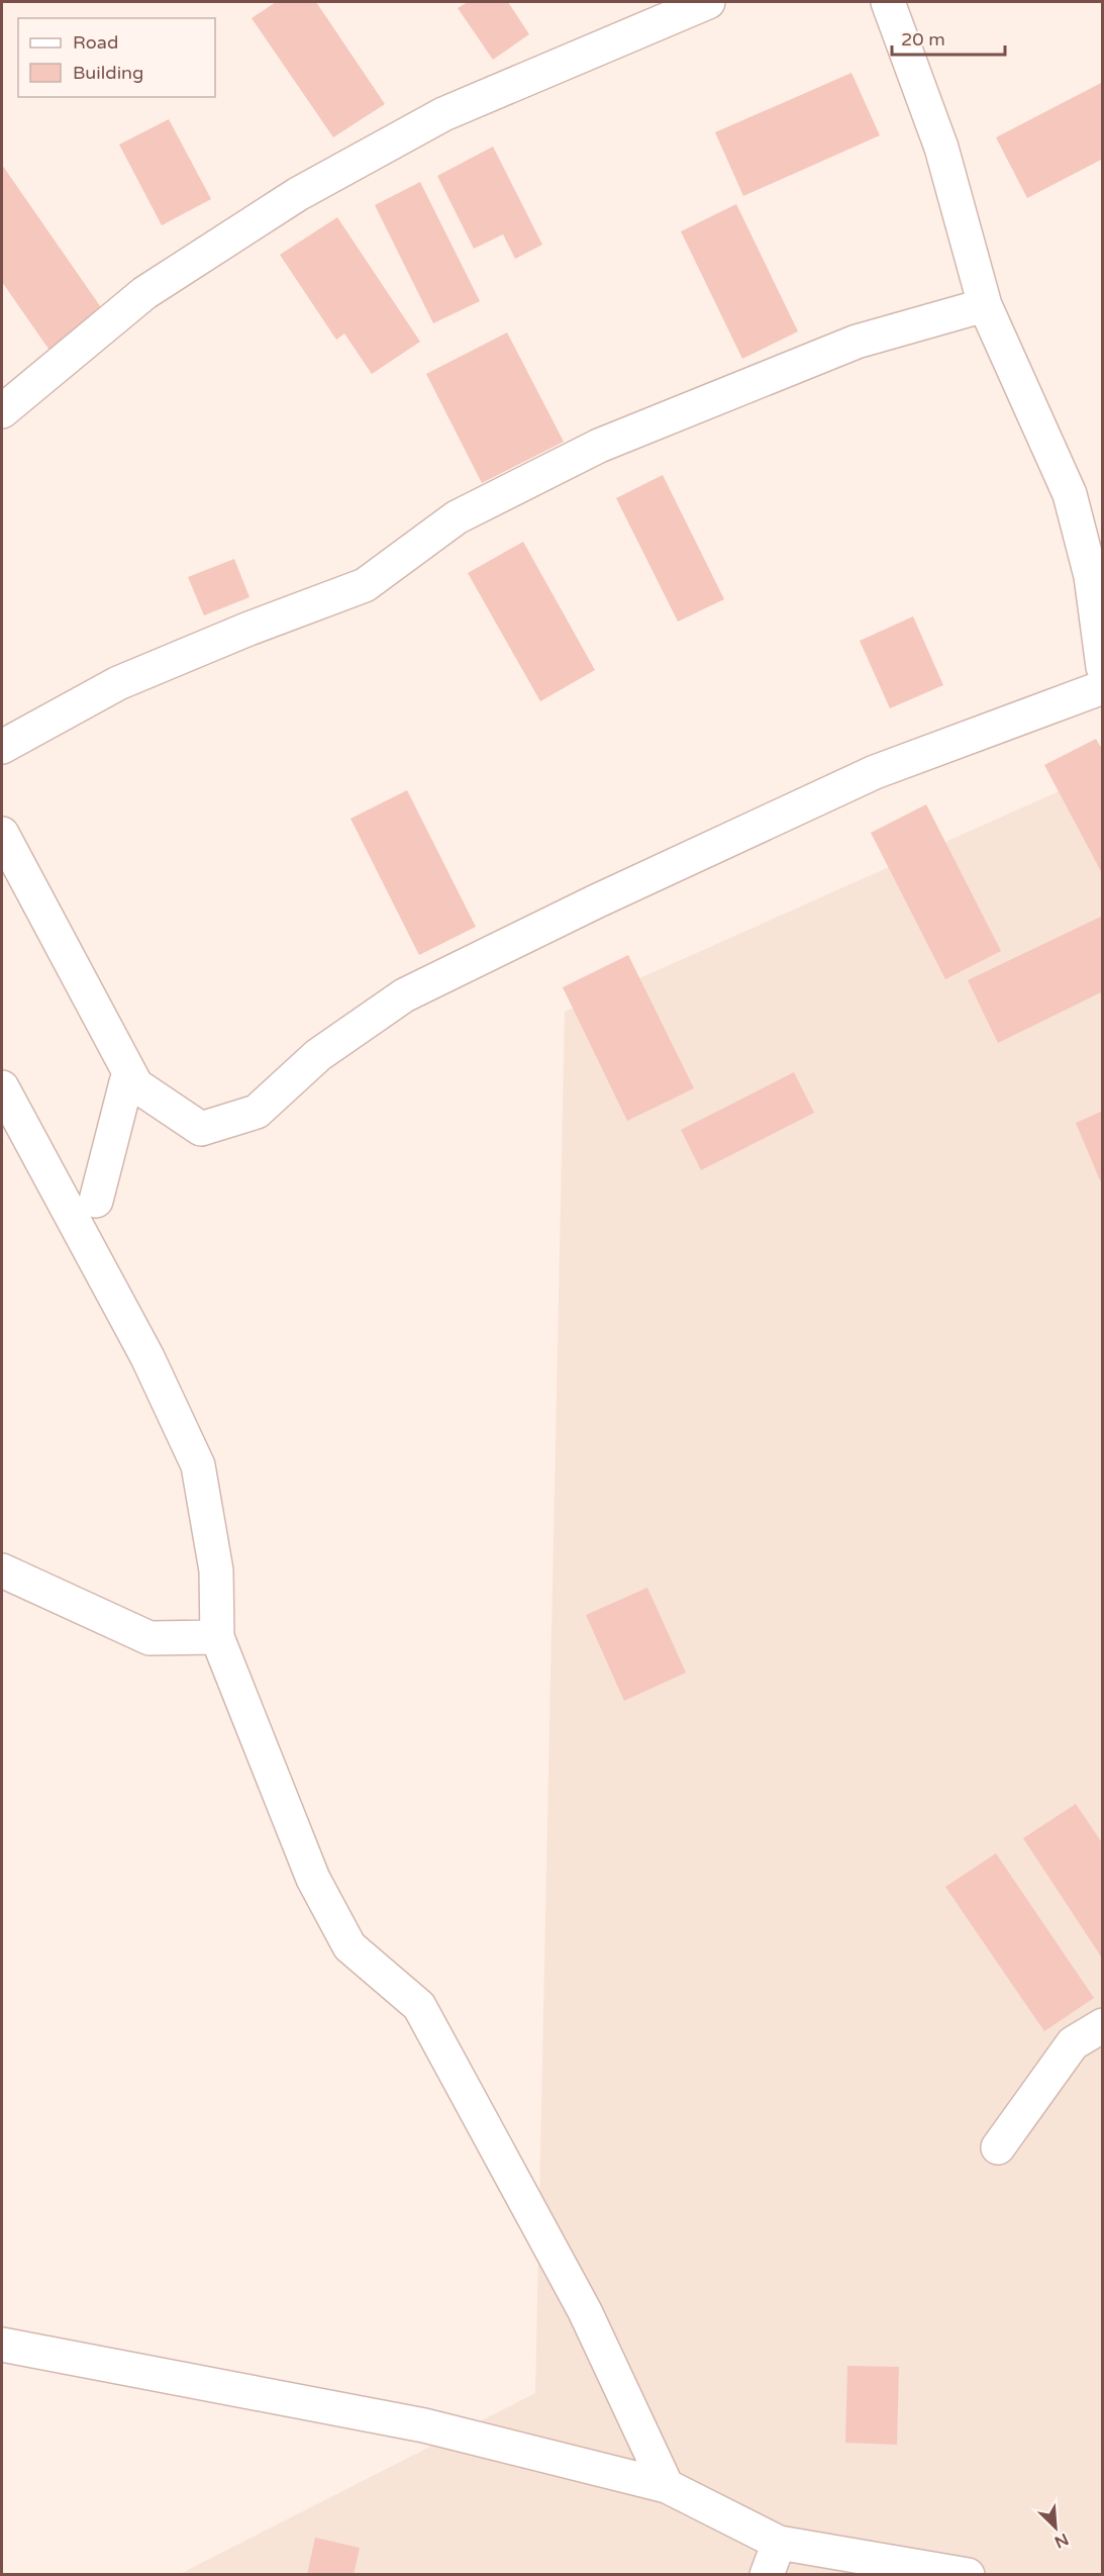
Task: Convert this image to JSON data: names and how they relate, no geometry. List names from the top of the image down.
{
  "legend": ["Road", "Building"],
  "scale_bar": "20 m",
  "north": "bottom right"
}
